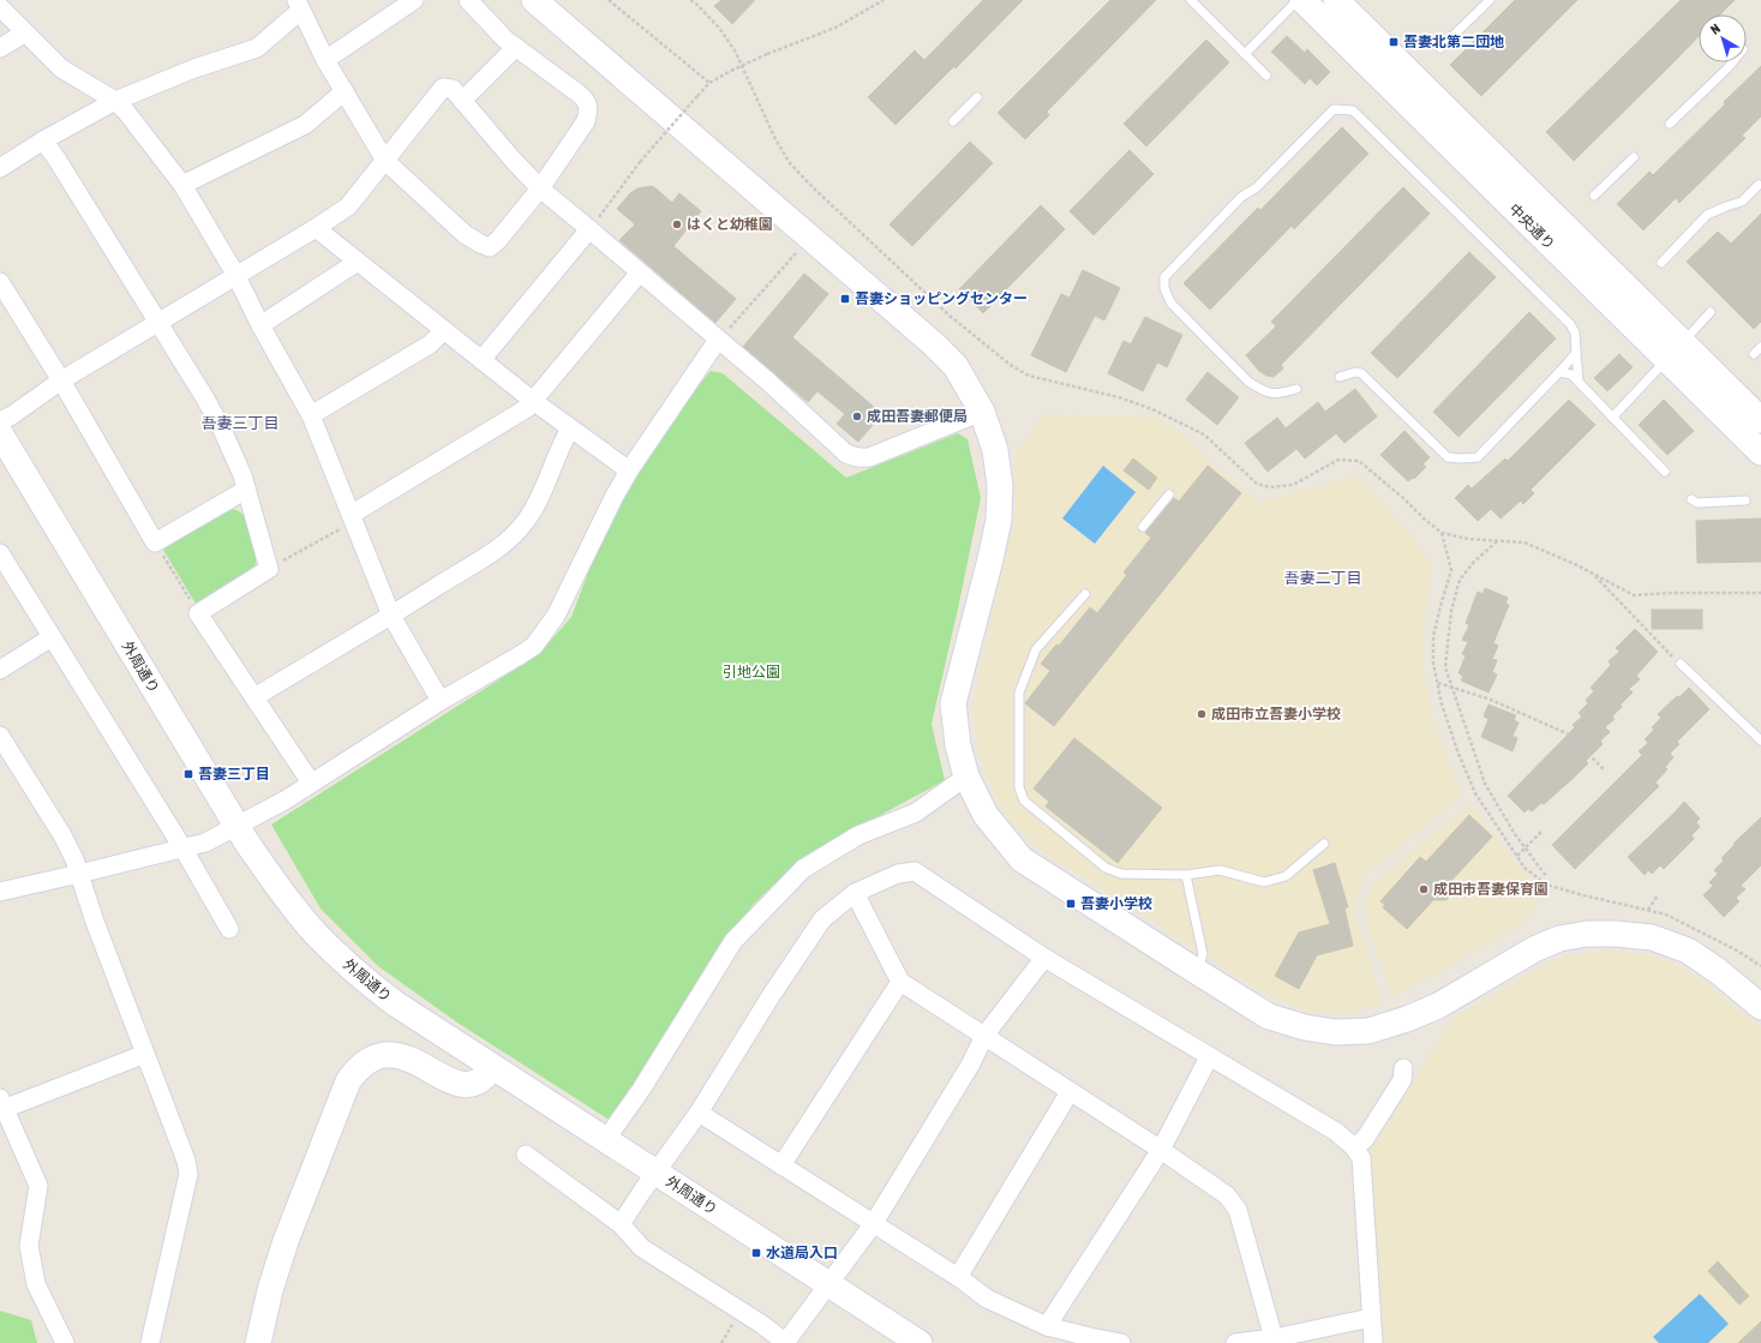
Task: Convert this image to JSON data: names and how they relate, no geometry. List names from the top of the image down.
{
  "streets": {
    "street": ["中央通り", "外周通り"]
  },
  "districts": ["吾妻三丁目", "吾妻二丁目"],
  "parks": ["引地公園"],
  "places": {
    "transit": [
      "吾妻北第二団地",
      "吾妻ショッピングセンター",
      "吾妻三丁目",
      "吾妻小学校",
      "水道局入口"
    ],
    "other": [
      "はくと幼稚園",
      "成田吾妻郵便局",
      "成田市立吾妻小学校",
      "成田市吾妻保育園"
    ]
  },
  "north": "top left"
}
